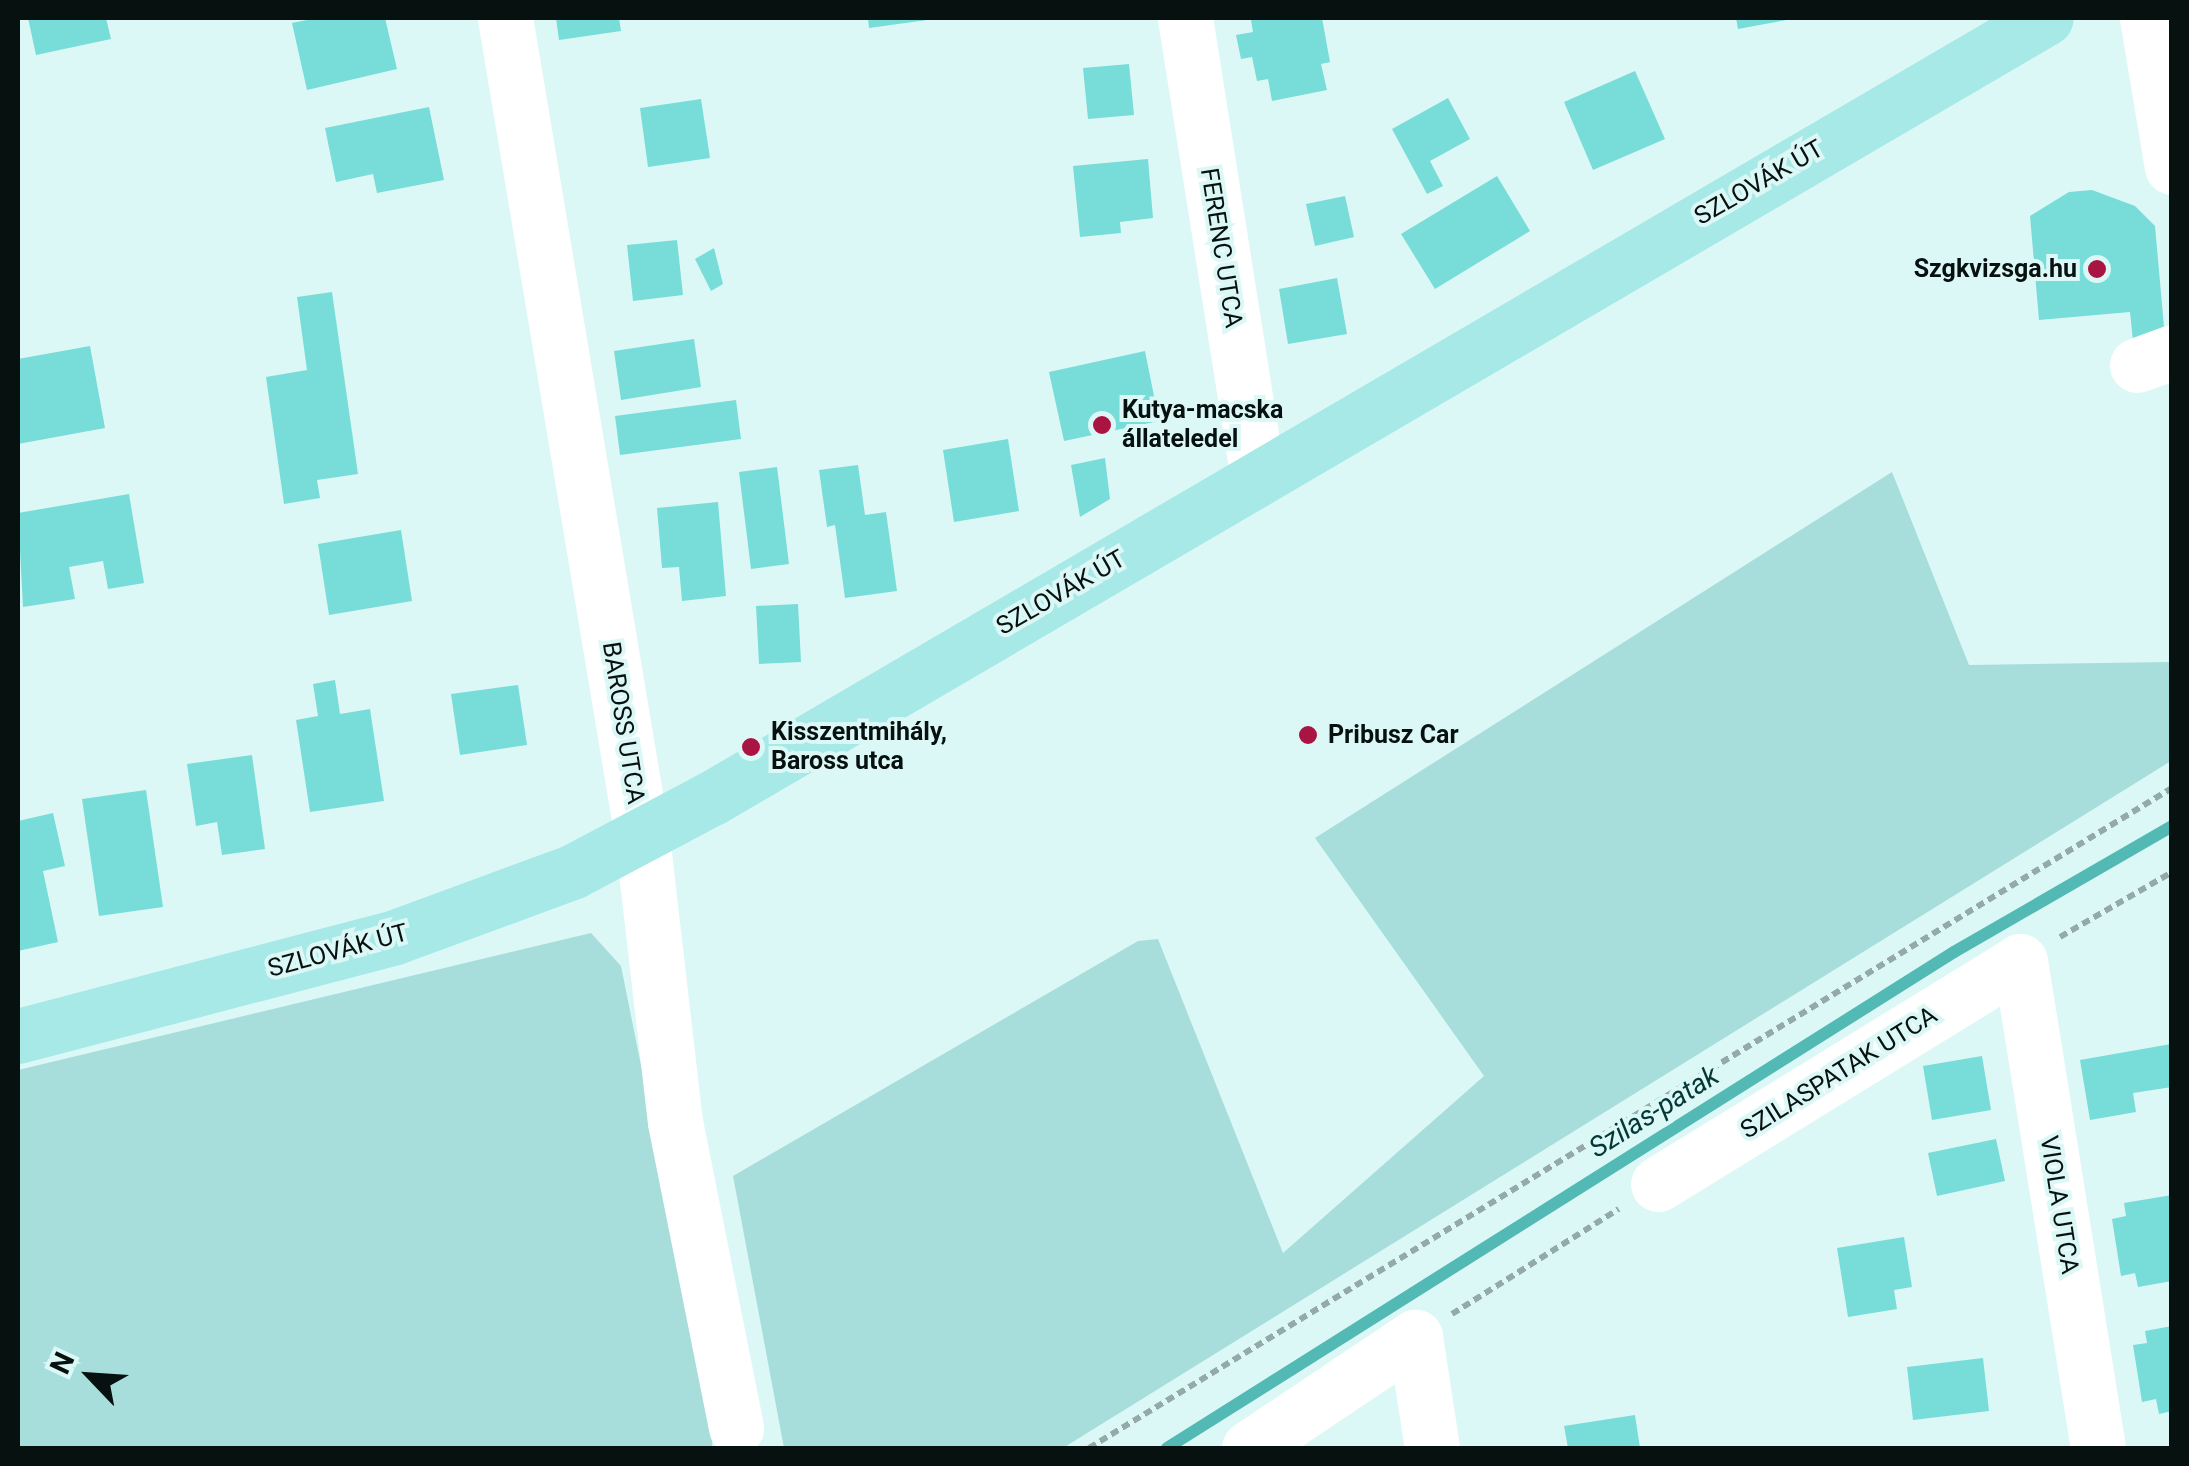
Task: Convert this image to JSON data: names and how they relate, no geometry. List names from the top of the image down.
{
  "streets": {
    "main road": ["SZLOVÁK ÚT"],
    "street": [
      "FERENC UTCA",
      "BAROSS UTCA",
      "SZILASPATAK UTCA",
      "VIOLA UTCA"
    ]
  },
  "crossings": [
    ["SZLOVÁK ÚT", "FERENC UTCA"],
    ["SZLOVÁK ÚT", "BAROSS UTCA"],
    ["SZILASPATAK UTCA", "VIOLA UTCA"]
  ],
  "water": ["Szilas-patak"],
  "places": [
    "Szgkvizsga.hu",
    "Kutya-macska állateledel",
    "Pribusz Car",
    "Kisszentmihály, Baross utca"
  ],
  "north": "top left"
}
